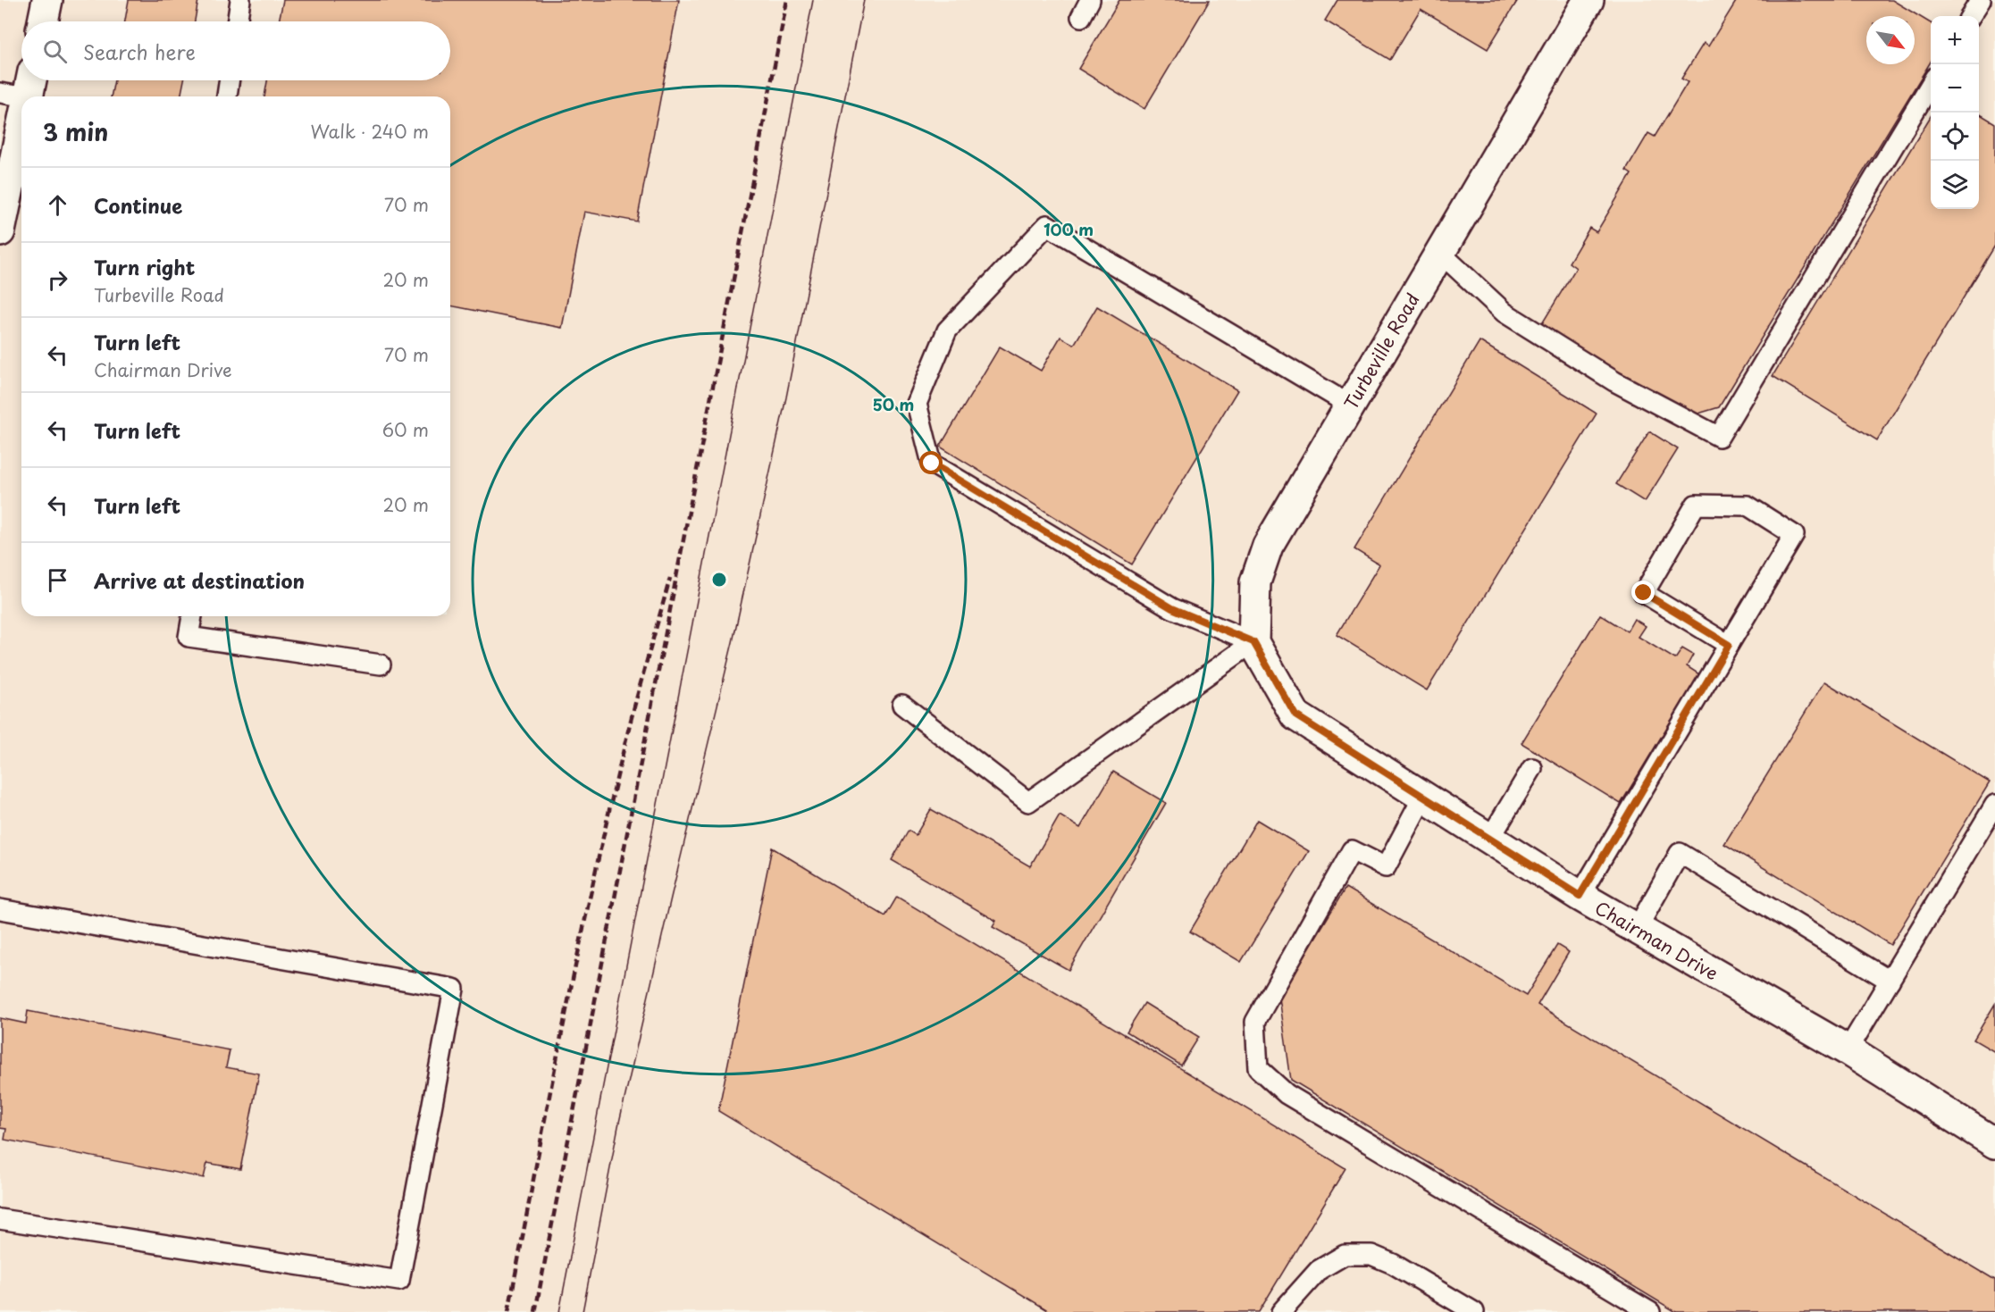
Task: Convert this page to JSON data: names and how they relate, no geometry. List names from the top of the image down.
{
  "streets": {
    "street": ["Turbeville Road", "Chairman Drive"]
  },
  "crossings": [
    ["Turbeville Road", "Chairman Drive"]
  ],
  "north": "bottom right",
  "page": {
    "map_buttons": ["+", "−"],
    "search": "Search here",
    "heading": ["3 min", "Walk · 240 m"],
    "list": [
      ["Continue", "70 m"],
      ["Turn right", "Turbeville Road", "20 m"],
      ["Turn left", "Chairman Drive", "70 m"],
      ["Turn left", "60 m"],
      ["Turn left", "20 m"],
      "Arrive at destination"
    ]
  },
  "rings": ["100 m", "50 m"]
}
